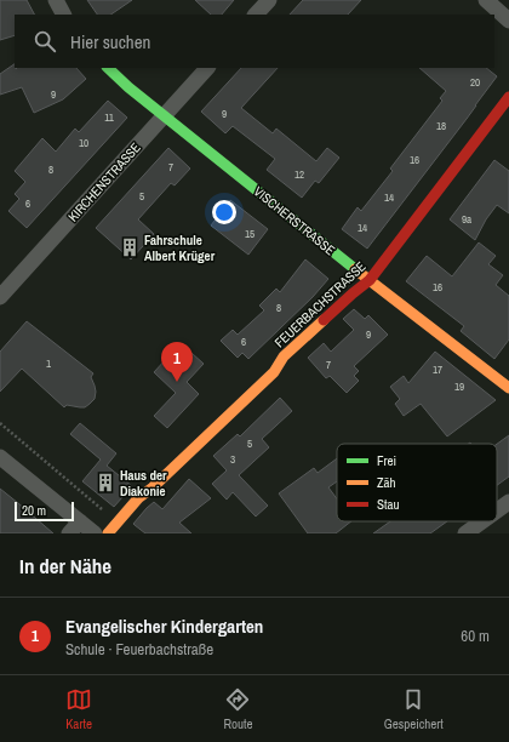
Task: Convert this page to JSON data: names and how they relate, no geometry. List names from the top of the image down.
{
  "streets": {
    "street": ["KIRCHENSTRASSE", "VISCHERSTRASSE", "FEUERBACHSTRASSE"]
  },
  "crossings": [
    ["KIRCHENSTRASSE", "VISCHERSTRASSE"],
    ["VISCHERSTRASSE", "FEUERBACHSTRASSE"]
  ],
  "places": {
    "building": ["Fahrschule Albert Krüger", "Haus der Diakonie"]
  },
  "house_numbers": [
    "20",
    "9",
    "9",
    "11",
    "18",
    "10",
    "16",
    "7",
    "8",
    "12",
    "5",
    "14",
    "6",
    "9a",
    "14",
    "15",
    "16",
    "8",
    "9",
    "6",
    "1",
    "7",
    "17",
    "19",
    "5",
    "3"
  ],
  "legend": ["Frei", "Zäh", "Stau"],
  "scale_bar": "20 m",
  "page": {
    "search": "Hier suchen",
    "pins": "1",
    "scale": "20 m",
    "heading": "In der Nähe",
    "list": [
      {
        "mark": "1",
        "name": "Evangelischer Kindergarten",
        "note": "Schule · Feuerbachstraße",
        "value": "60 m"
      }
    ],
    "nav": ["Karte", "Route", "Gespeichert"]
  }
}
